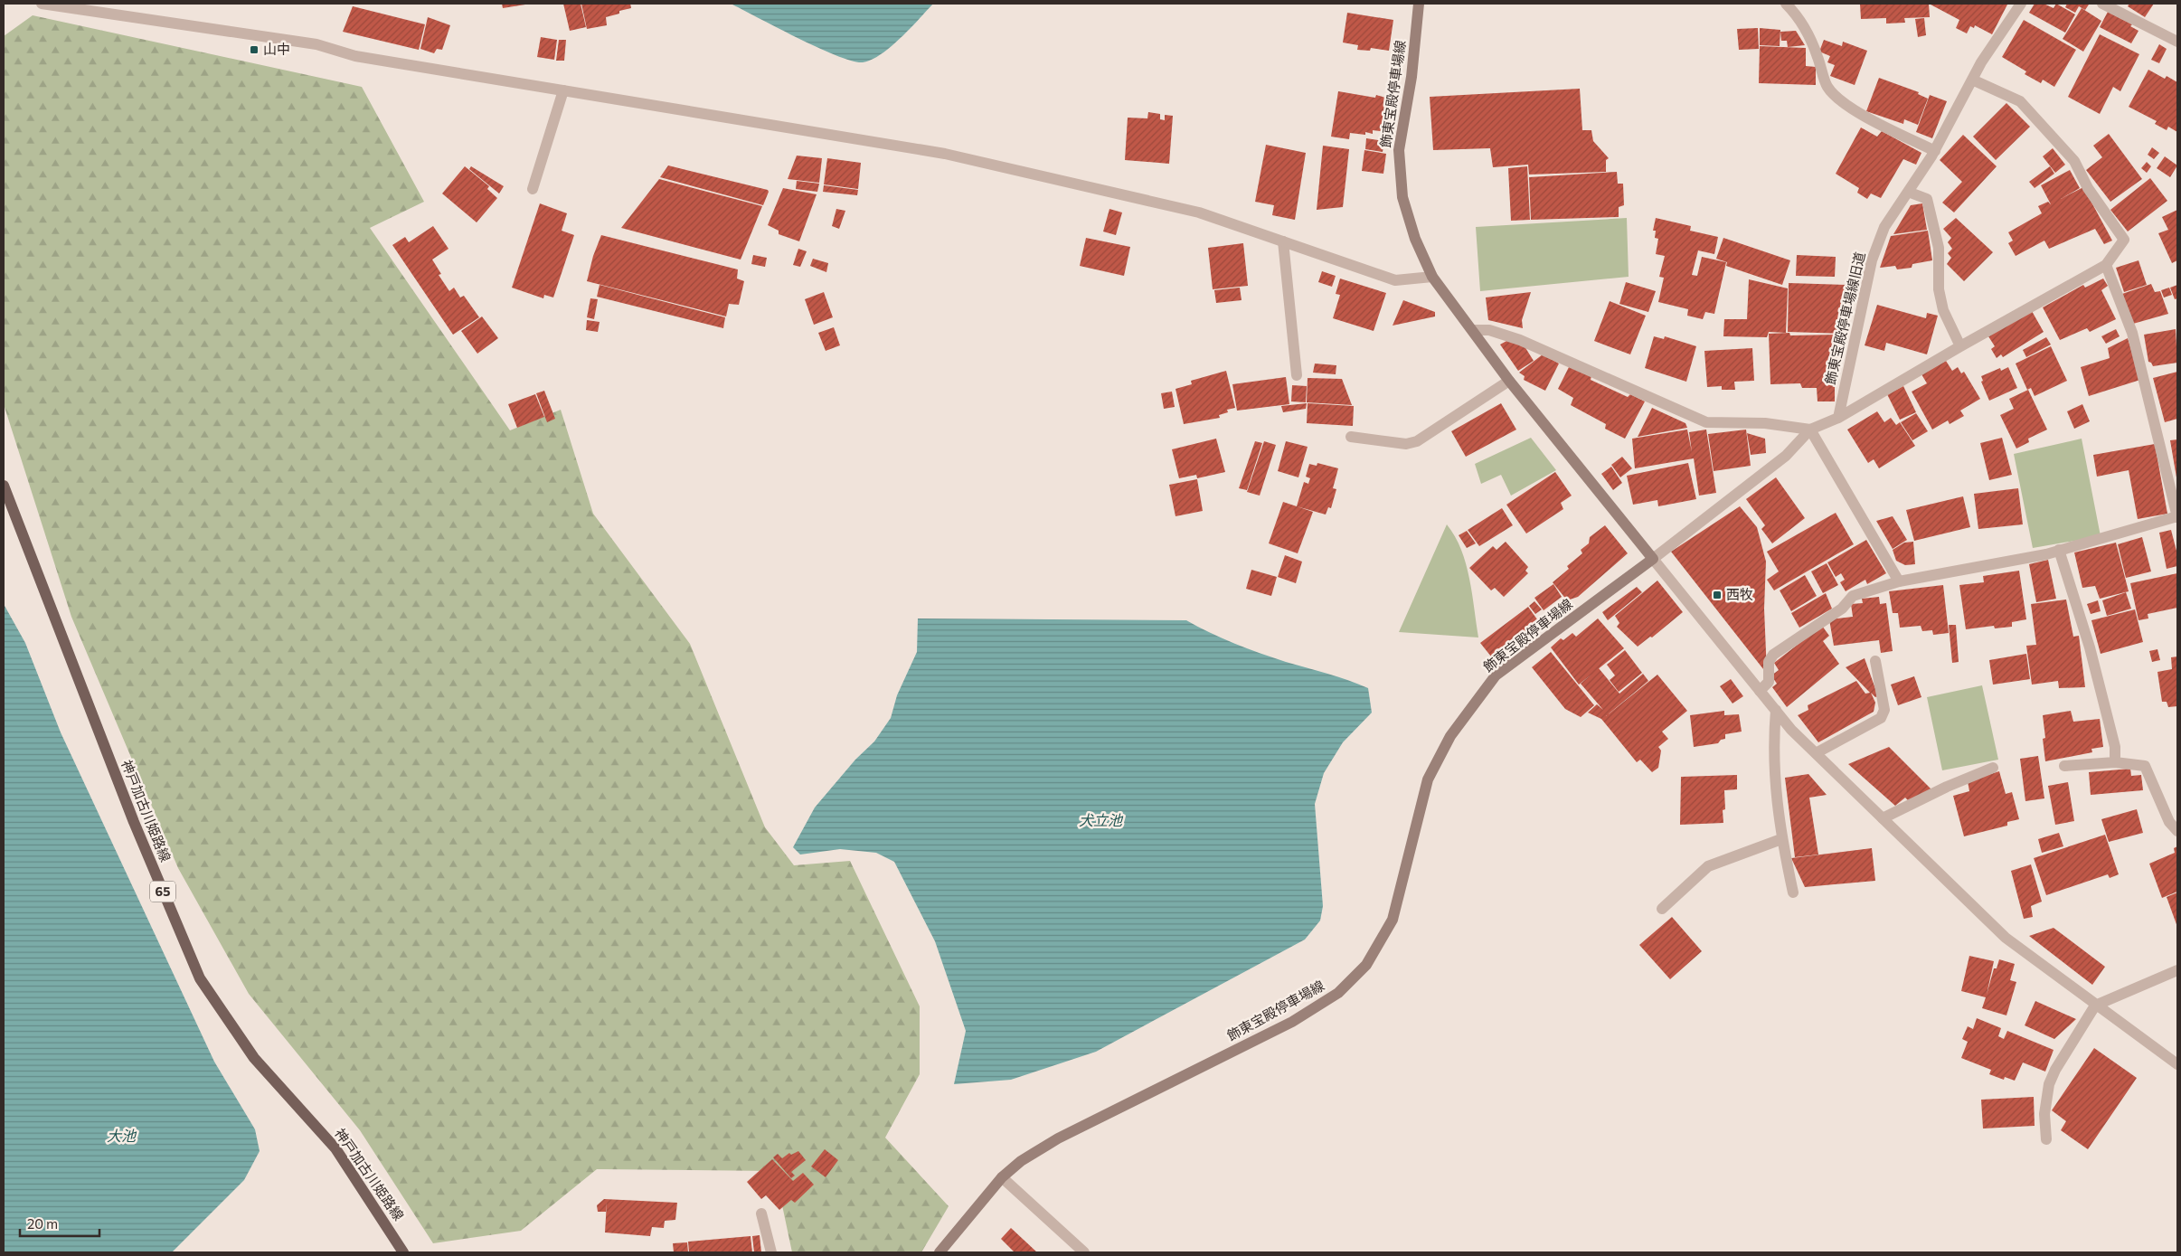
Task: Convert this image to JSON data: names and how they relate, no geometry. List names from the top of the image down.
{
  "streets": {
    "main road": ["飾東宝殿停車場線", "神戸加古川姫路線", "65"],
    "street": ["飾東宝殿停車場線旧道"]
  },
  "water": ["犬立池", "大池"],
  "places": {
    "transit": ["山中", "西牧"]
  },
  "scale_bar": "20 m"
}
